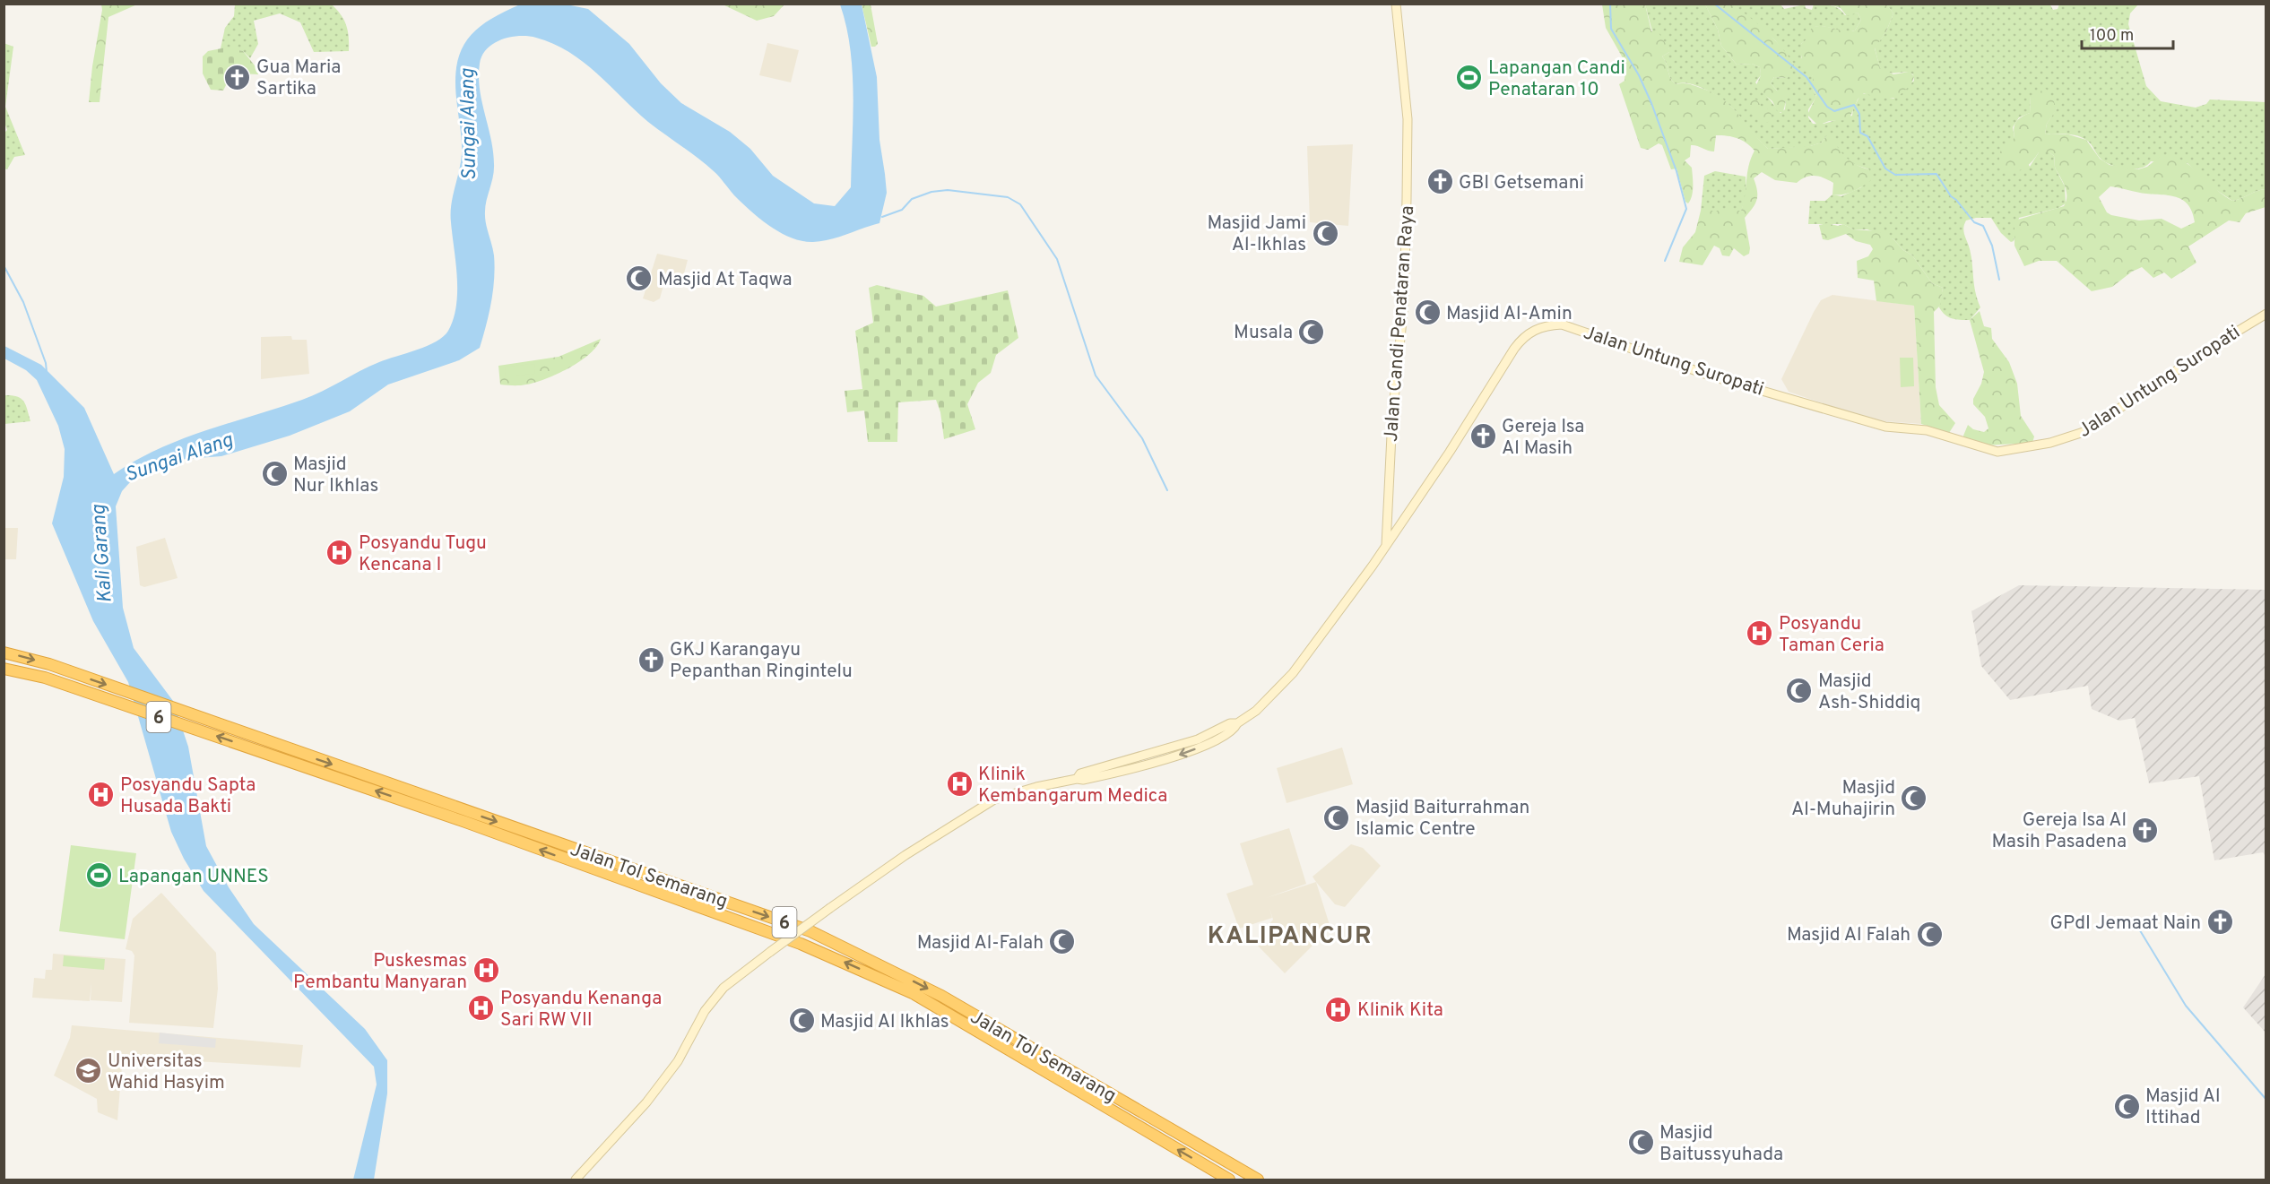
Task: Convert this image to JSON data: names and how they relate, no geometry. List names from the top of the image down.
{
  "streets": {
    "highway": ["6", "Jalan Tol Semarang"],
    "main road": ["Jalan Candi Penataran Raya", "Jalan Untung Suropati"]
  },
  "crossings": [
    ["Jalan Candi Penataran Raya", "Jalan Untung Suropati"]
  ],
  "districts": ["KALIPANCUR"],
  "water": ["Sungai Alang", "Kali Garang"],
  "places": {
    "church": [
      "Gua Maria Sartika",
      "GBI Getsemani",
      "Gereja Isa Al Masih",
      "GKJ Karangayu Pepanthan Ringintelu",
      "Gereja Isa Al Masih Pasadena",
      "GPdI Jemaat Nain"
    ],
    "sports": ["Lapangan Candi Penataran 10", "Lapangan UNNES"],
    "mosque": [
      "Masjid Jami Al-Ikhlas",
      "Masjid At Taqwa",
      "Masjid Al-Amin",
      "Musala",
      "Masjid Nur Ikhlas",
      "Masjid Ash-Shiddiq",
      "Masjid Al-Muhajirin",
      "Masjid Baiturrahman Islamic Centre",
      "Masjid Al Falah",
      "Masjid Al-Falah",
      "Masjid Al Ikhlas",
      "Masjid Al Ittihad",
      "Masjid Baitussyuhada"
    ],
    "hospital": [
      "Posyandu Tugu Kencana I",
      "Posyandu Taman Ceria",
      "Klinik Kembangarum Medica",
      "Posyandu Sapta Husada Bakti",
      "Puskesmas Pembantu Manyaran",
      "Posyandu Kenanga Sari RW VII",
      "Klinik Kita"
    ],
    "school or university": ["Universitas Wahid Hasyim"]
  },
  "scale_bar": "100 m"
}
